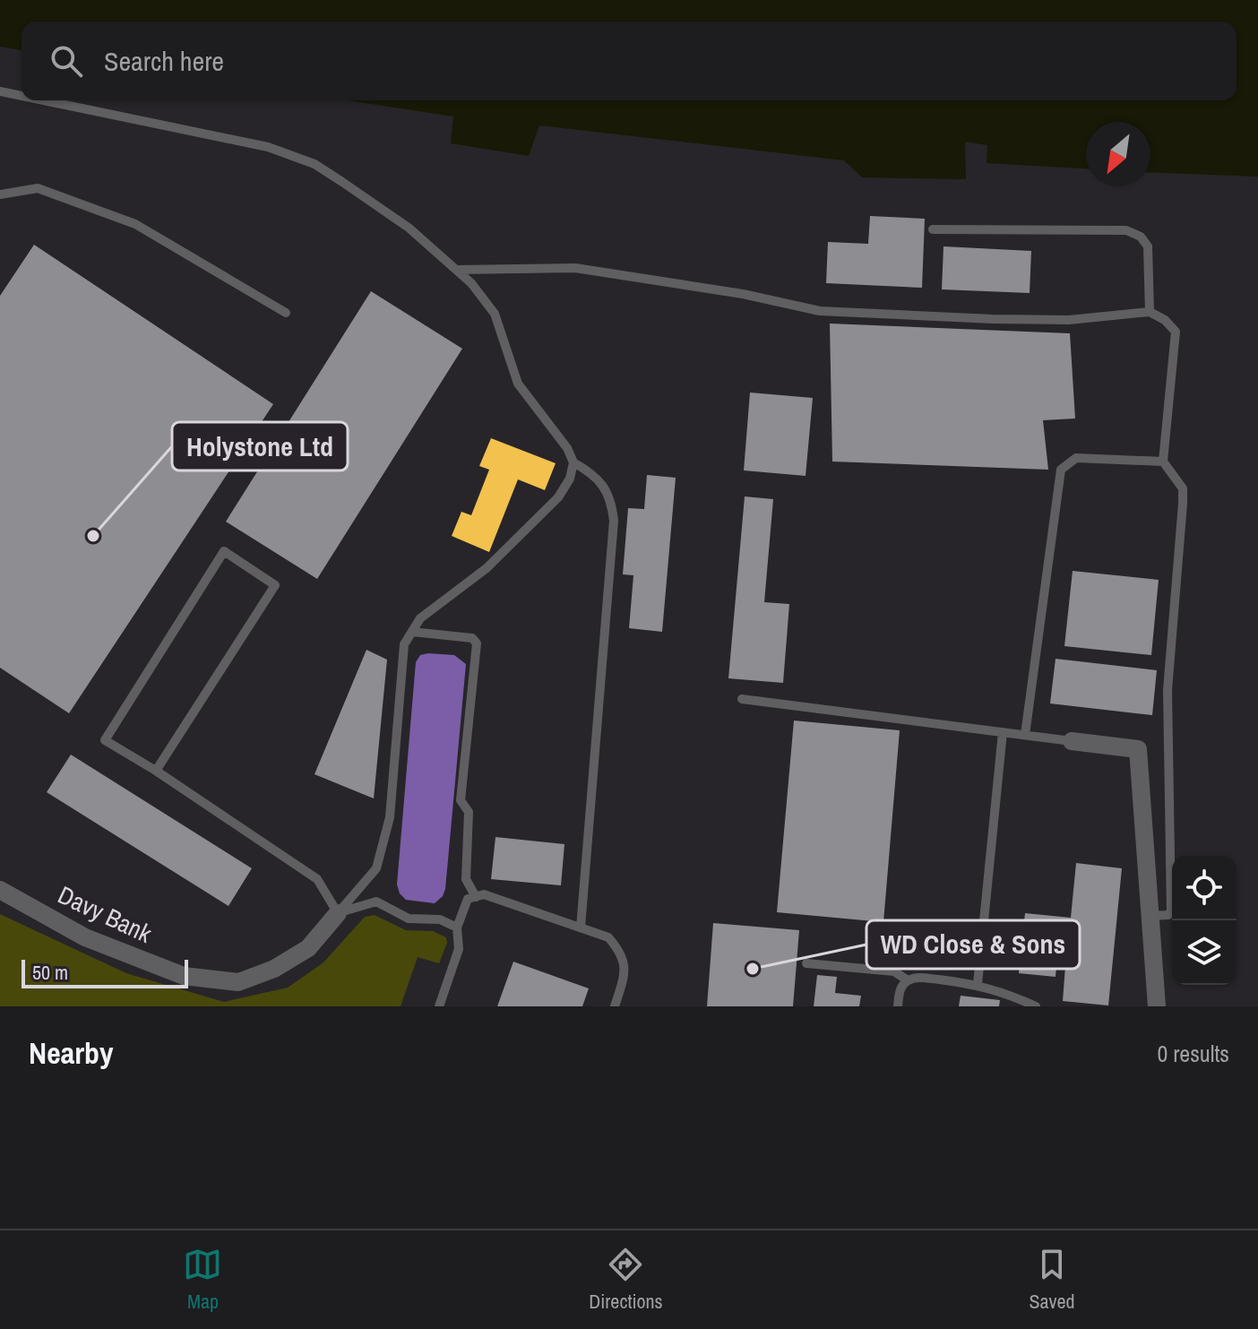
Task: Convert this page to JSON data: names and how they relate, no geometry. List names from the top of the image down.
{
  "streets": {
    "street": ["Davy Bank"]
  },
  "places": ["Holystone Ltd", "WD Close & Sons"],
  "scale_bar": "50 m",
  "north": "bottom left",
  "page": {
    "search": "Search here",
    "scale": "50 m",
    "heading": ["Nearby", "0 results"],
    "nav": ["Map", "Directions", "Saved"]
  }
}
